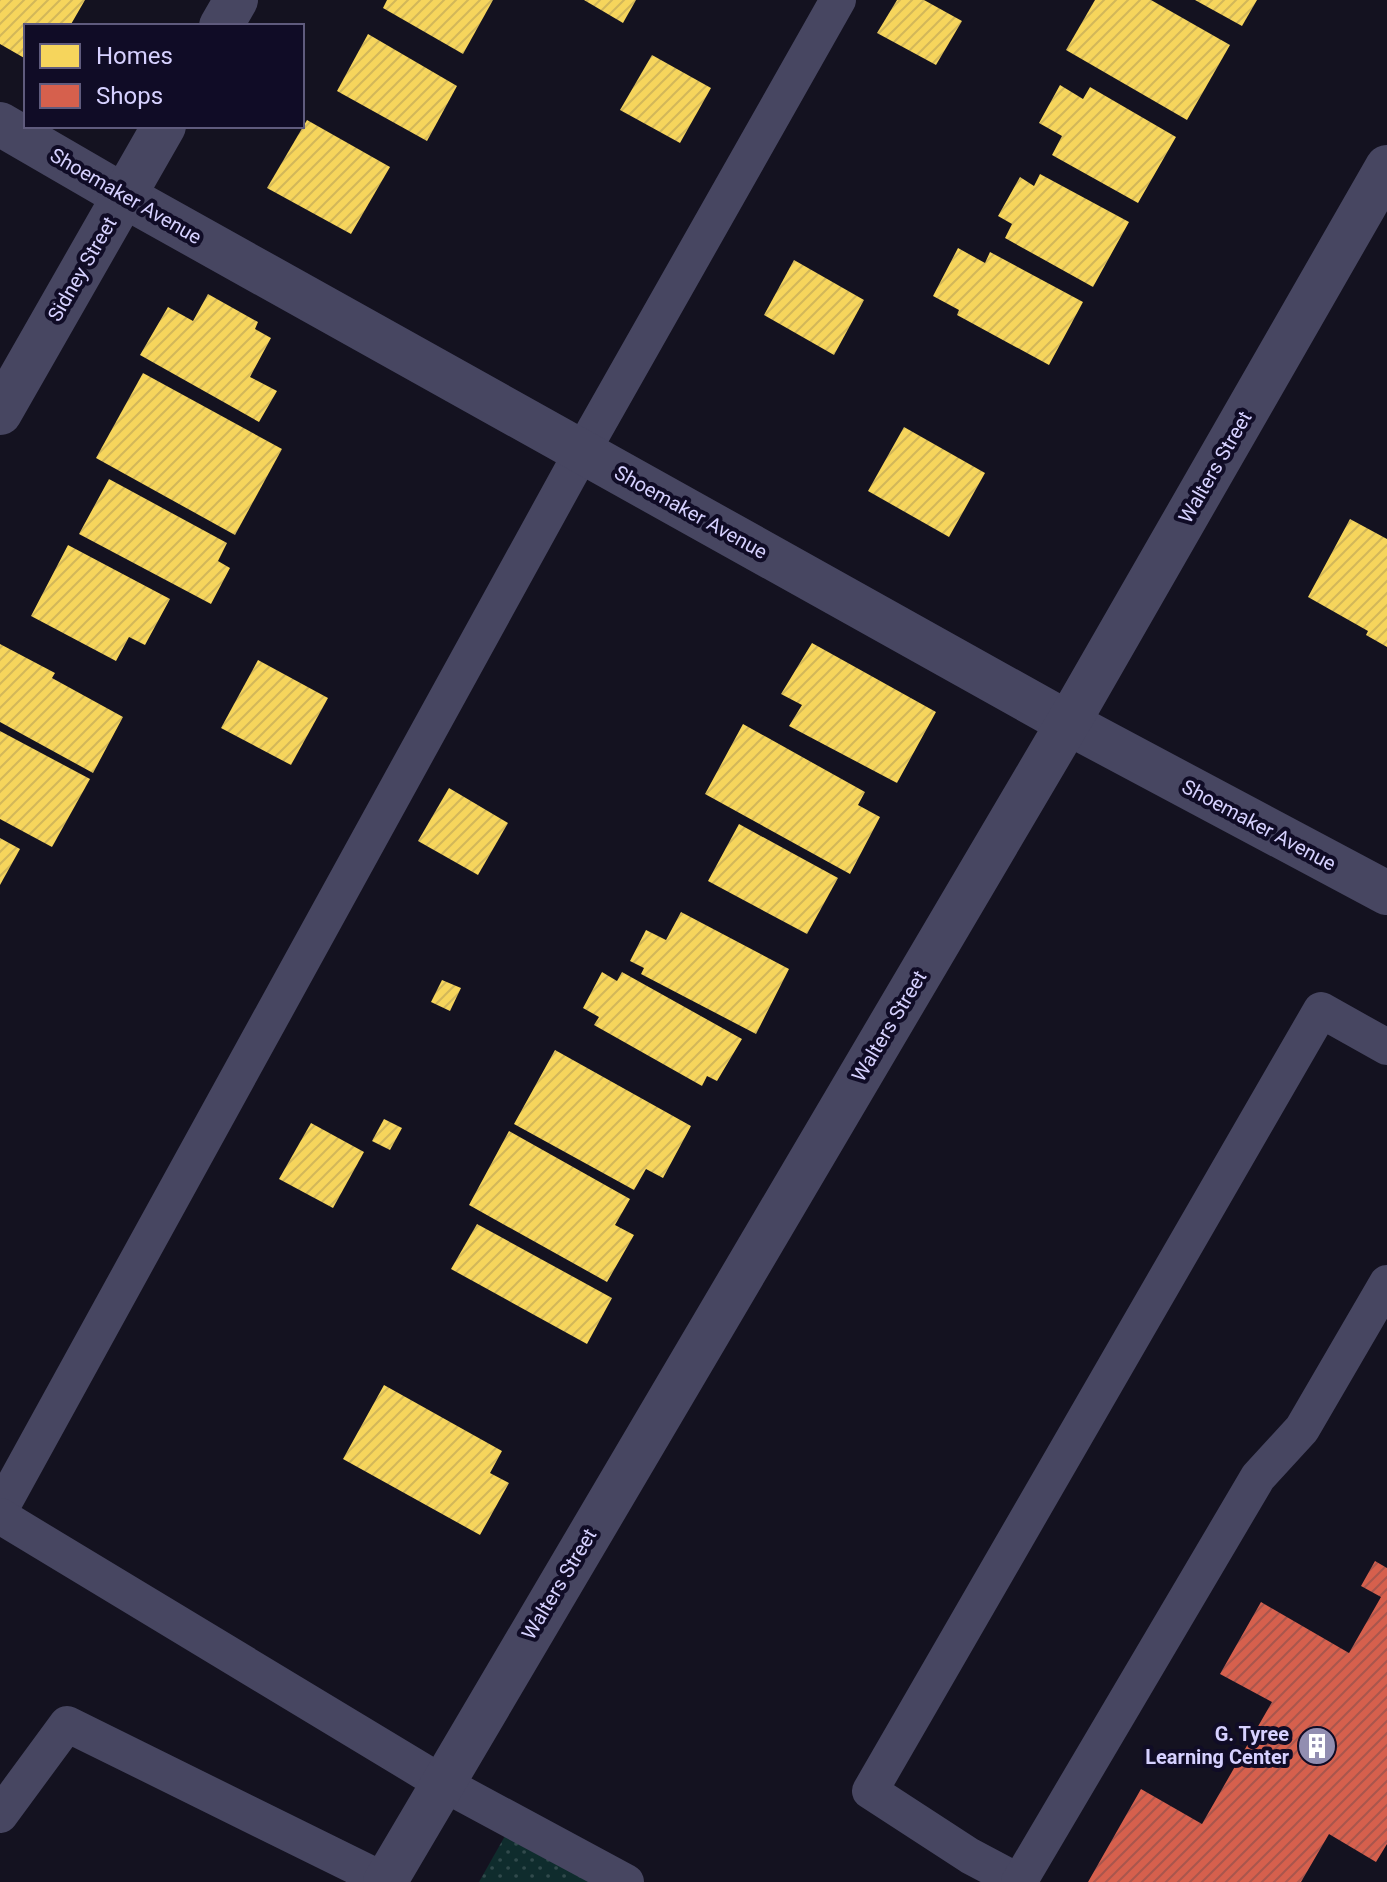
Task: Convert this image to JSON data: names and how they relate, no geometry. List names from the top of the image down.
{
  "streets": {
    "street": ["Shoemaker Avenue", "Sidney Street", "Walters Street"]
  },
  "crossings": [
    ["Shoemaker Avenue", "Sidney Street"],
    ["Shoemaker Avenue", "Walters Street"]
  ],
  "places": {
    "building": ["G. Tyree Learning Center"]
  },
  "legend": ["Homes", "Shops"]
}
